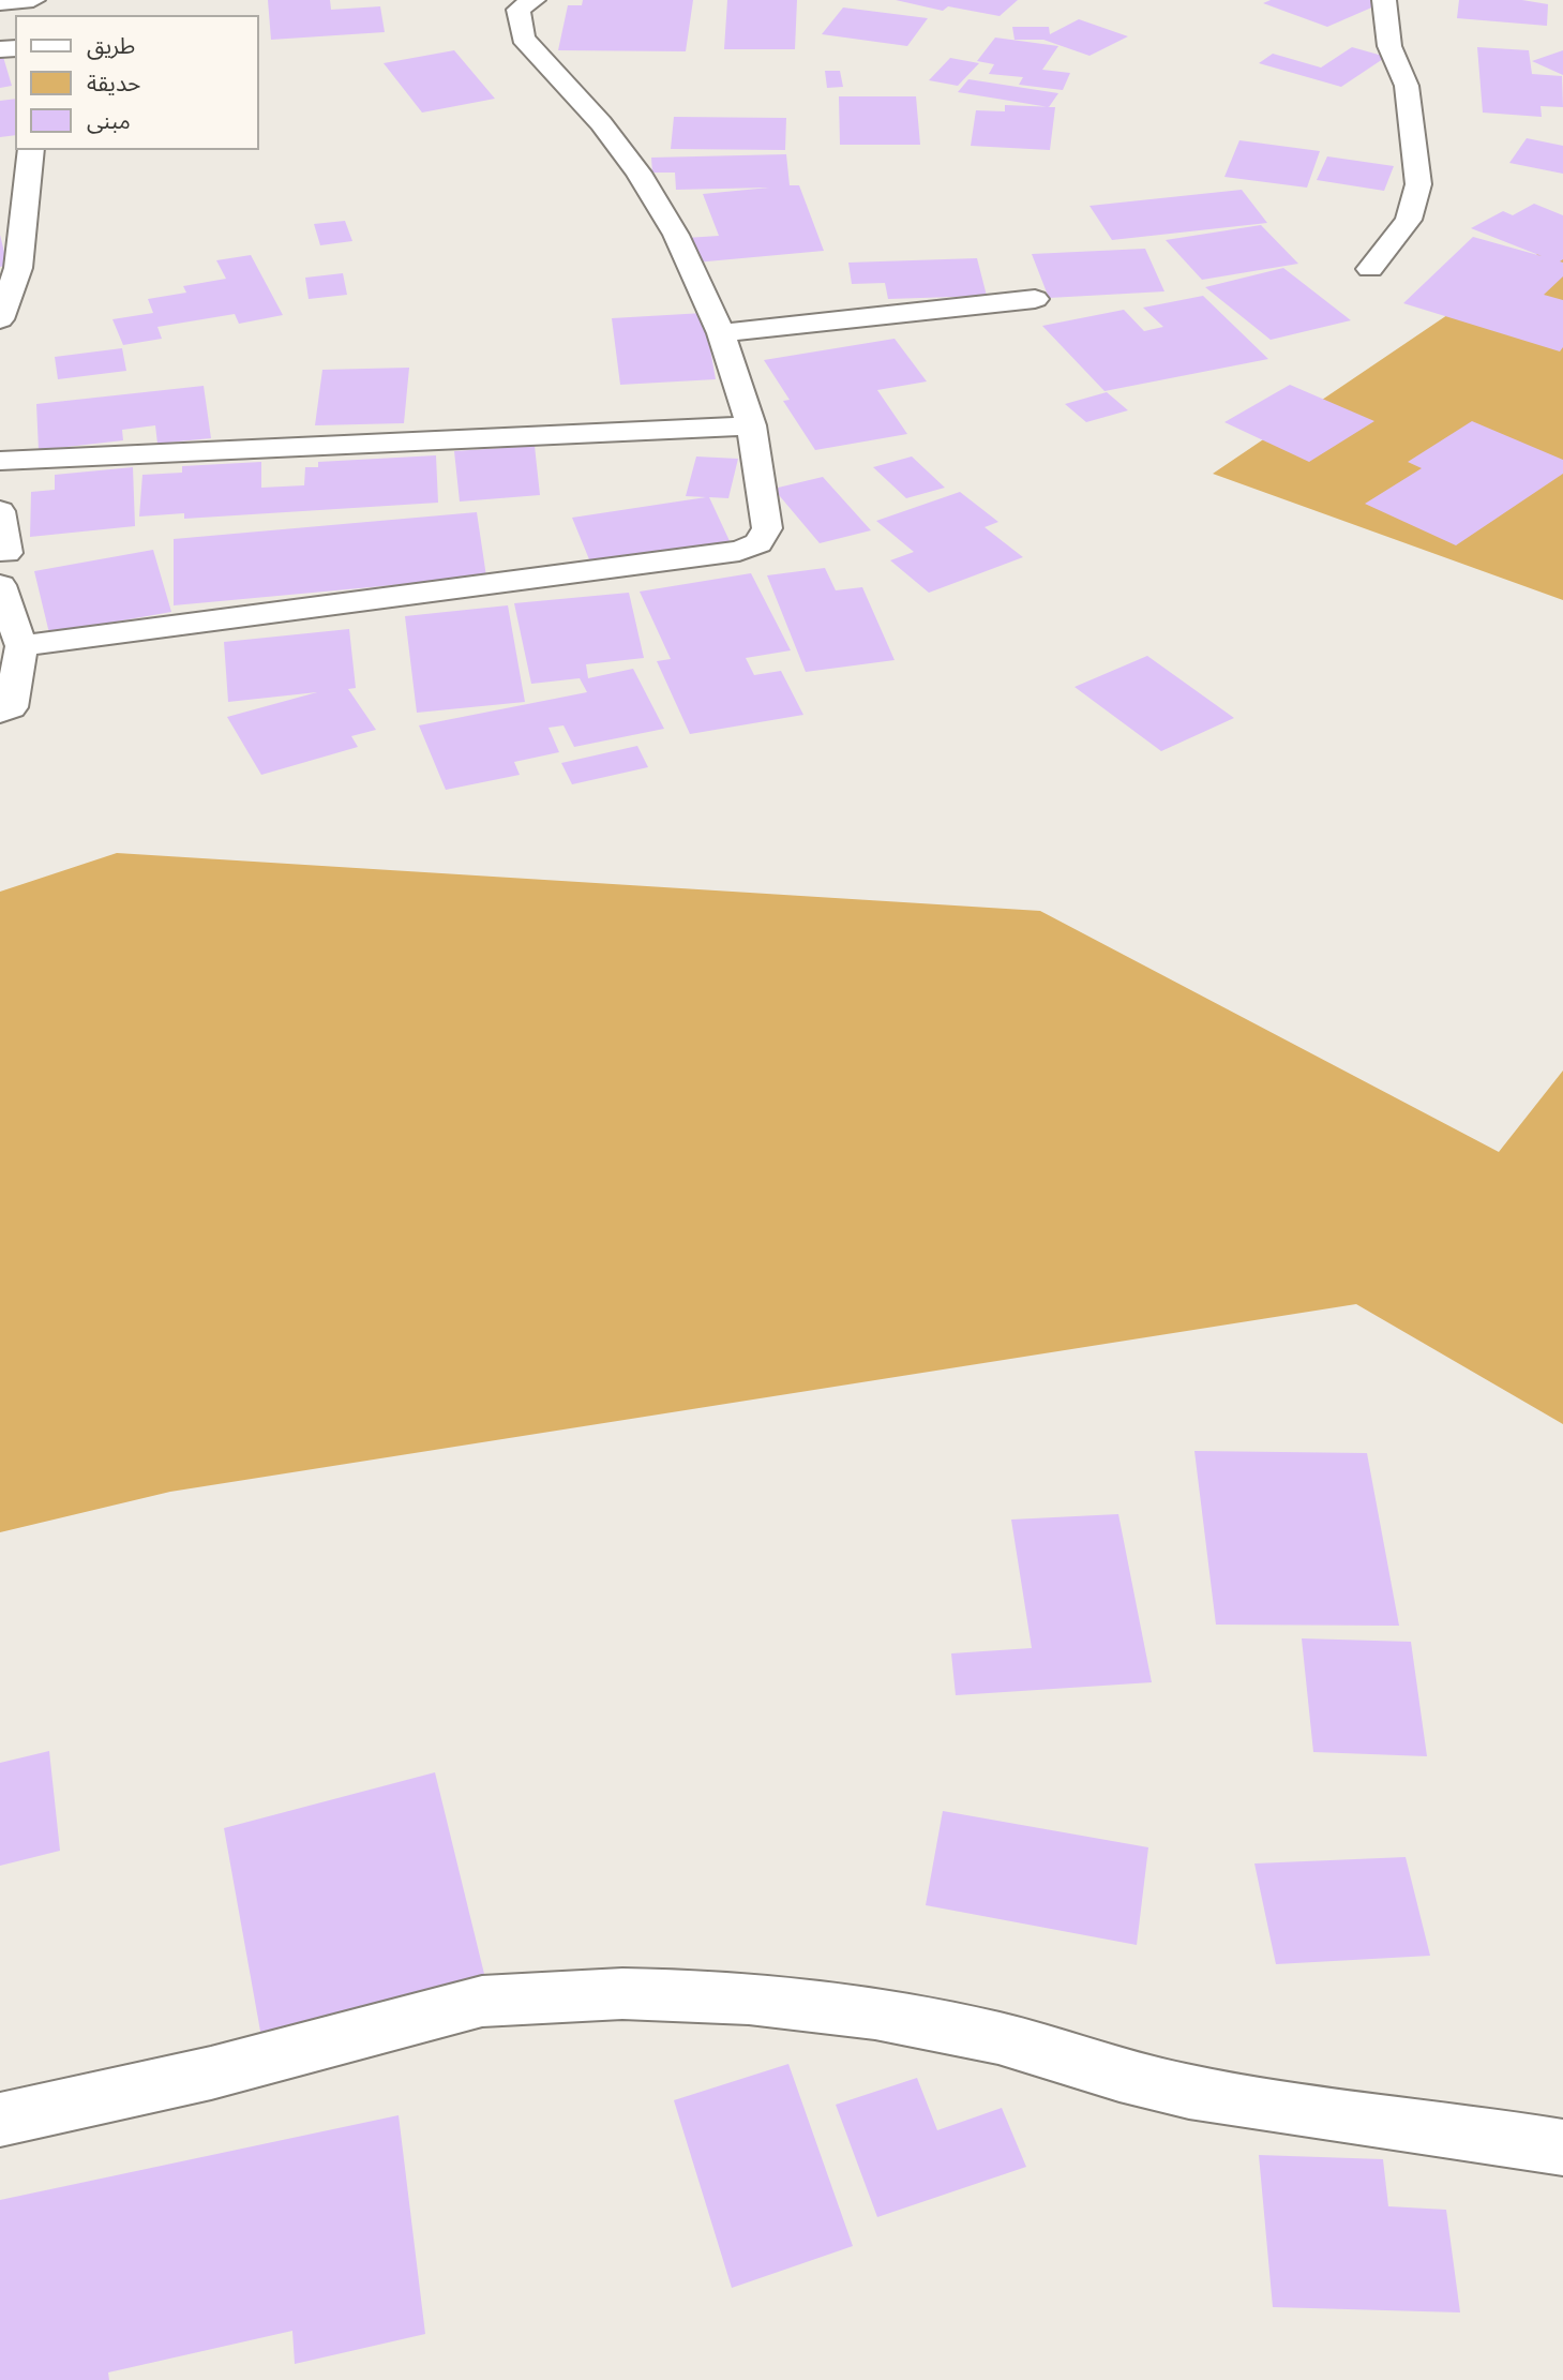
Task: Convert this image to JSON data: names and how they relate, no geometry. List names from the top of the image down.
{
  "legend": ["طريق", "حديقة", "مبنى"]
}
